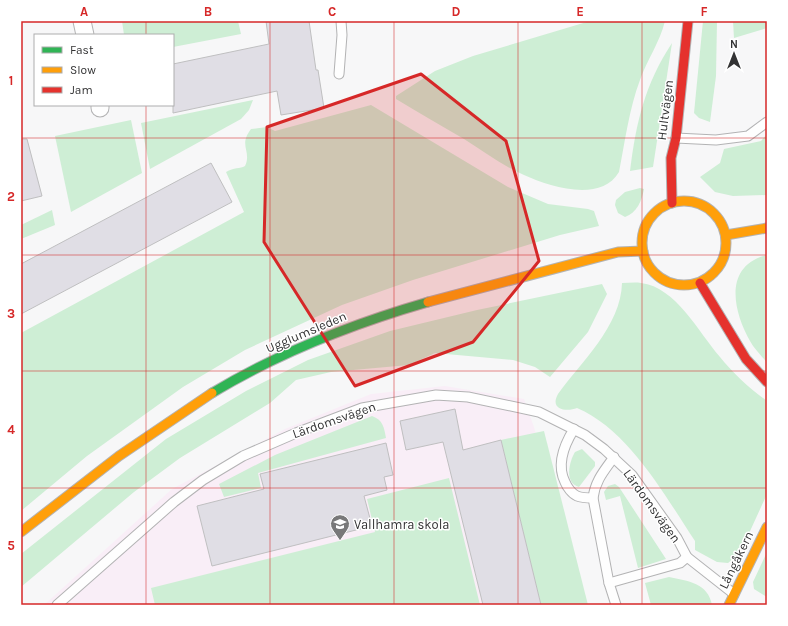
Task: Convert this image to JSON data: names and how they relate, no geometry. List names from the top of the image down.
{
  "streets": {
    "street": ["Hultvägen", "Ugglumsleden", "Långåkern"],
    "lane": ["Lärdomsvägen"]
  },
  "crossings": [
    ["Hultvägen", "Ugglumsleden"],
    ["Lärdomsvägen", "Långåkern"]
  ],
  "places": {
    "school or university": ["Vallhamra skola"]
  },
  "legend": ["Fast", "Slow", "Jam"],
  "north": "top",
  "grid": {
    "columns": [
      "A",
      "B",
      "C",
      "D",
      "E",
      "F"
    ],
    "rows": [
      "1",
      "2",
      "3",
      "4",
      "5"
    ]
  }
}
